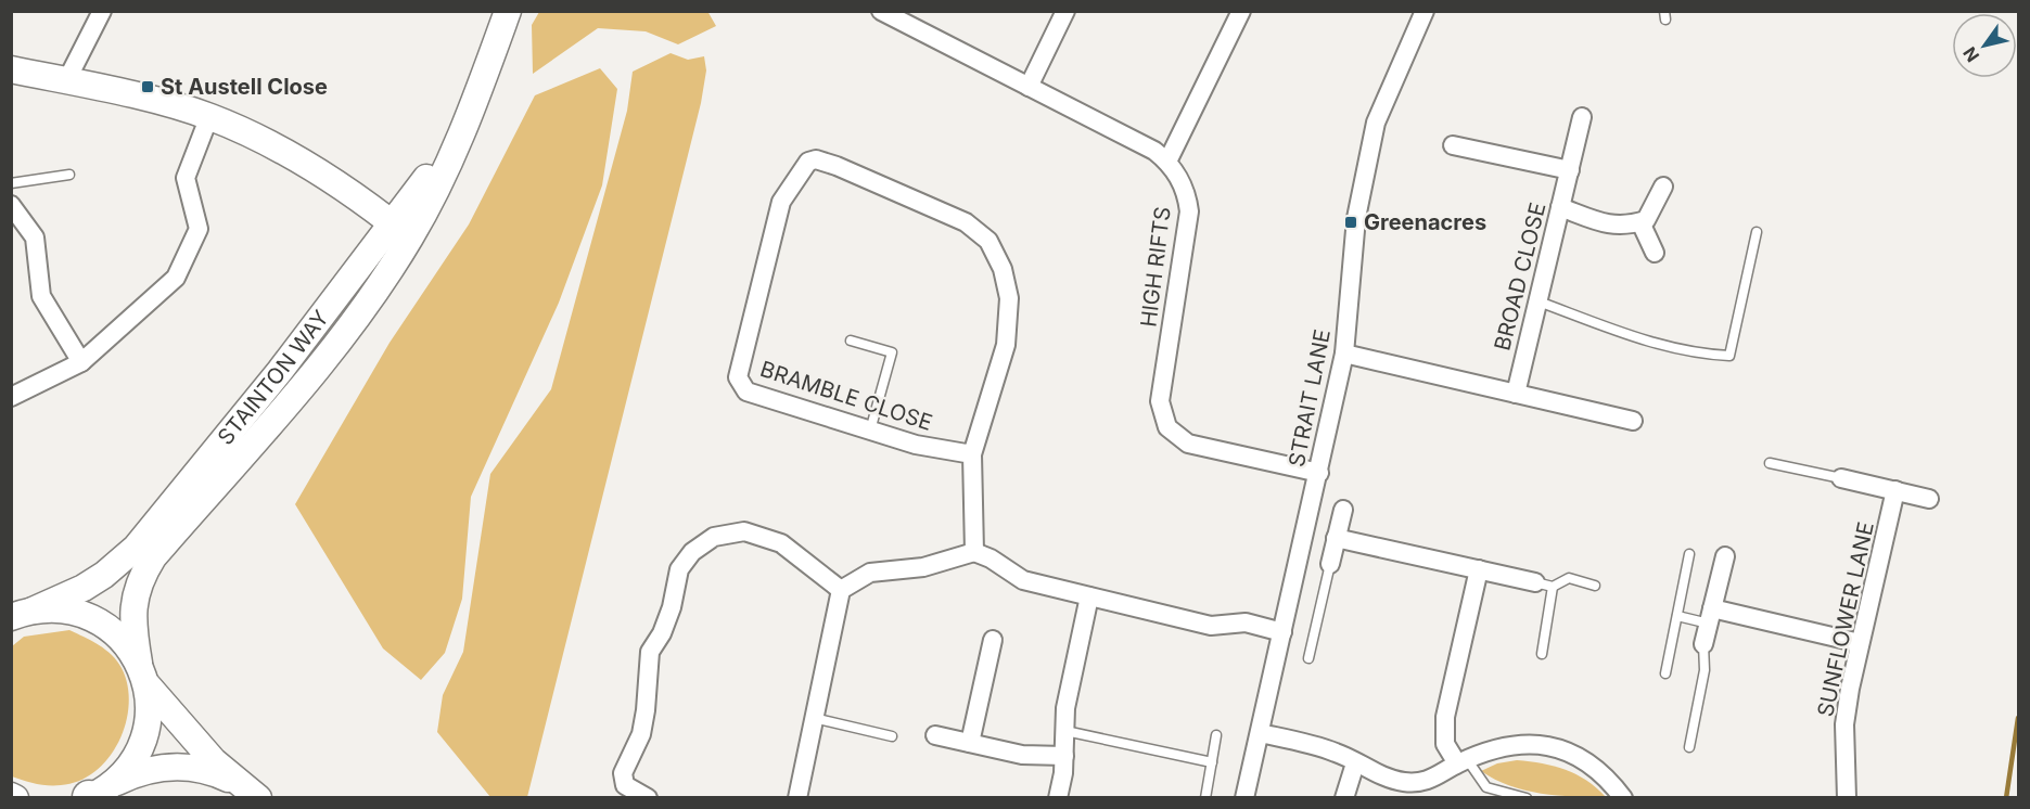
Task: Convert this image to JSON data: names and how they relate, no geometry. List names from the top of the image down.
{
  "streets": {
    "street": [
      "HIGH RIFTS",
      "BROAD CLOSE",
      "STAINTON WAY",
      "BRAMBLE CLOSE",
      "STRAIT LANE",
      "SUNFLOWER LANE"
    ]
  },
  "crossings": [
    ["HIGH RIFTS", "STRAIT LANE"]
  ],
  "places": {
    "transit": ["St Austell Close", "Greenacres"]
  },
  "north": "bottom left"
}
